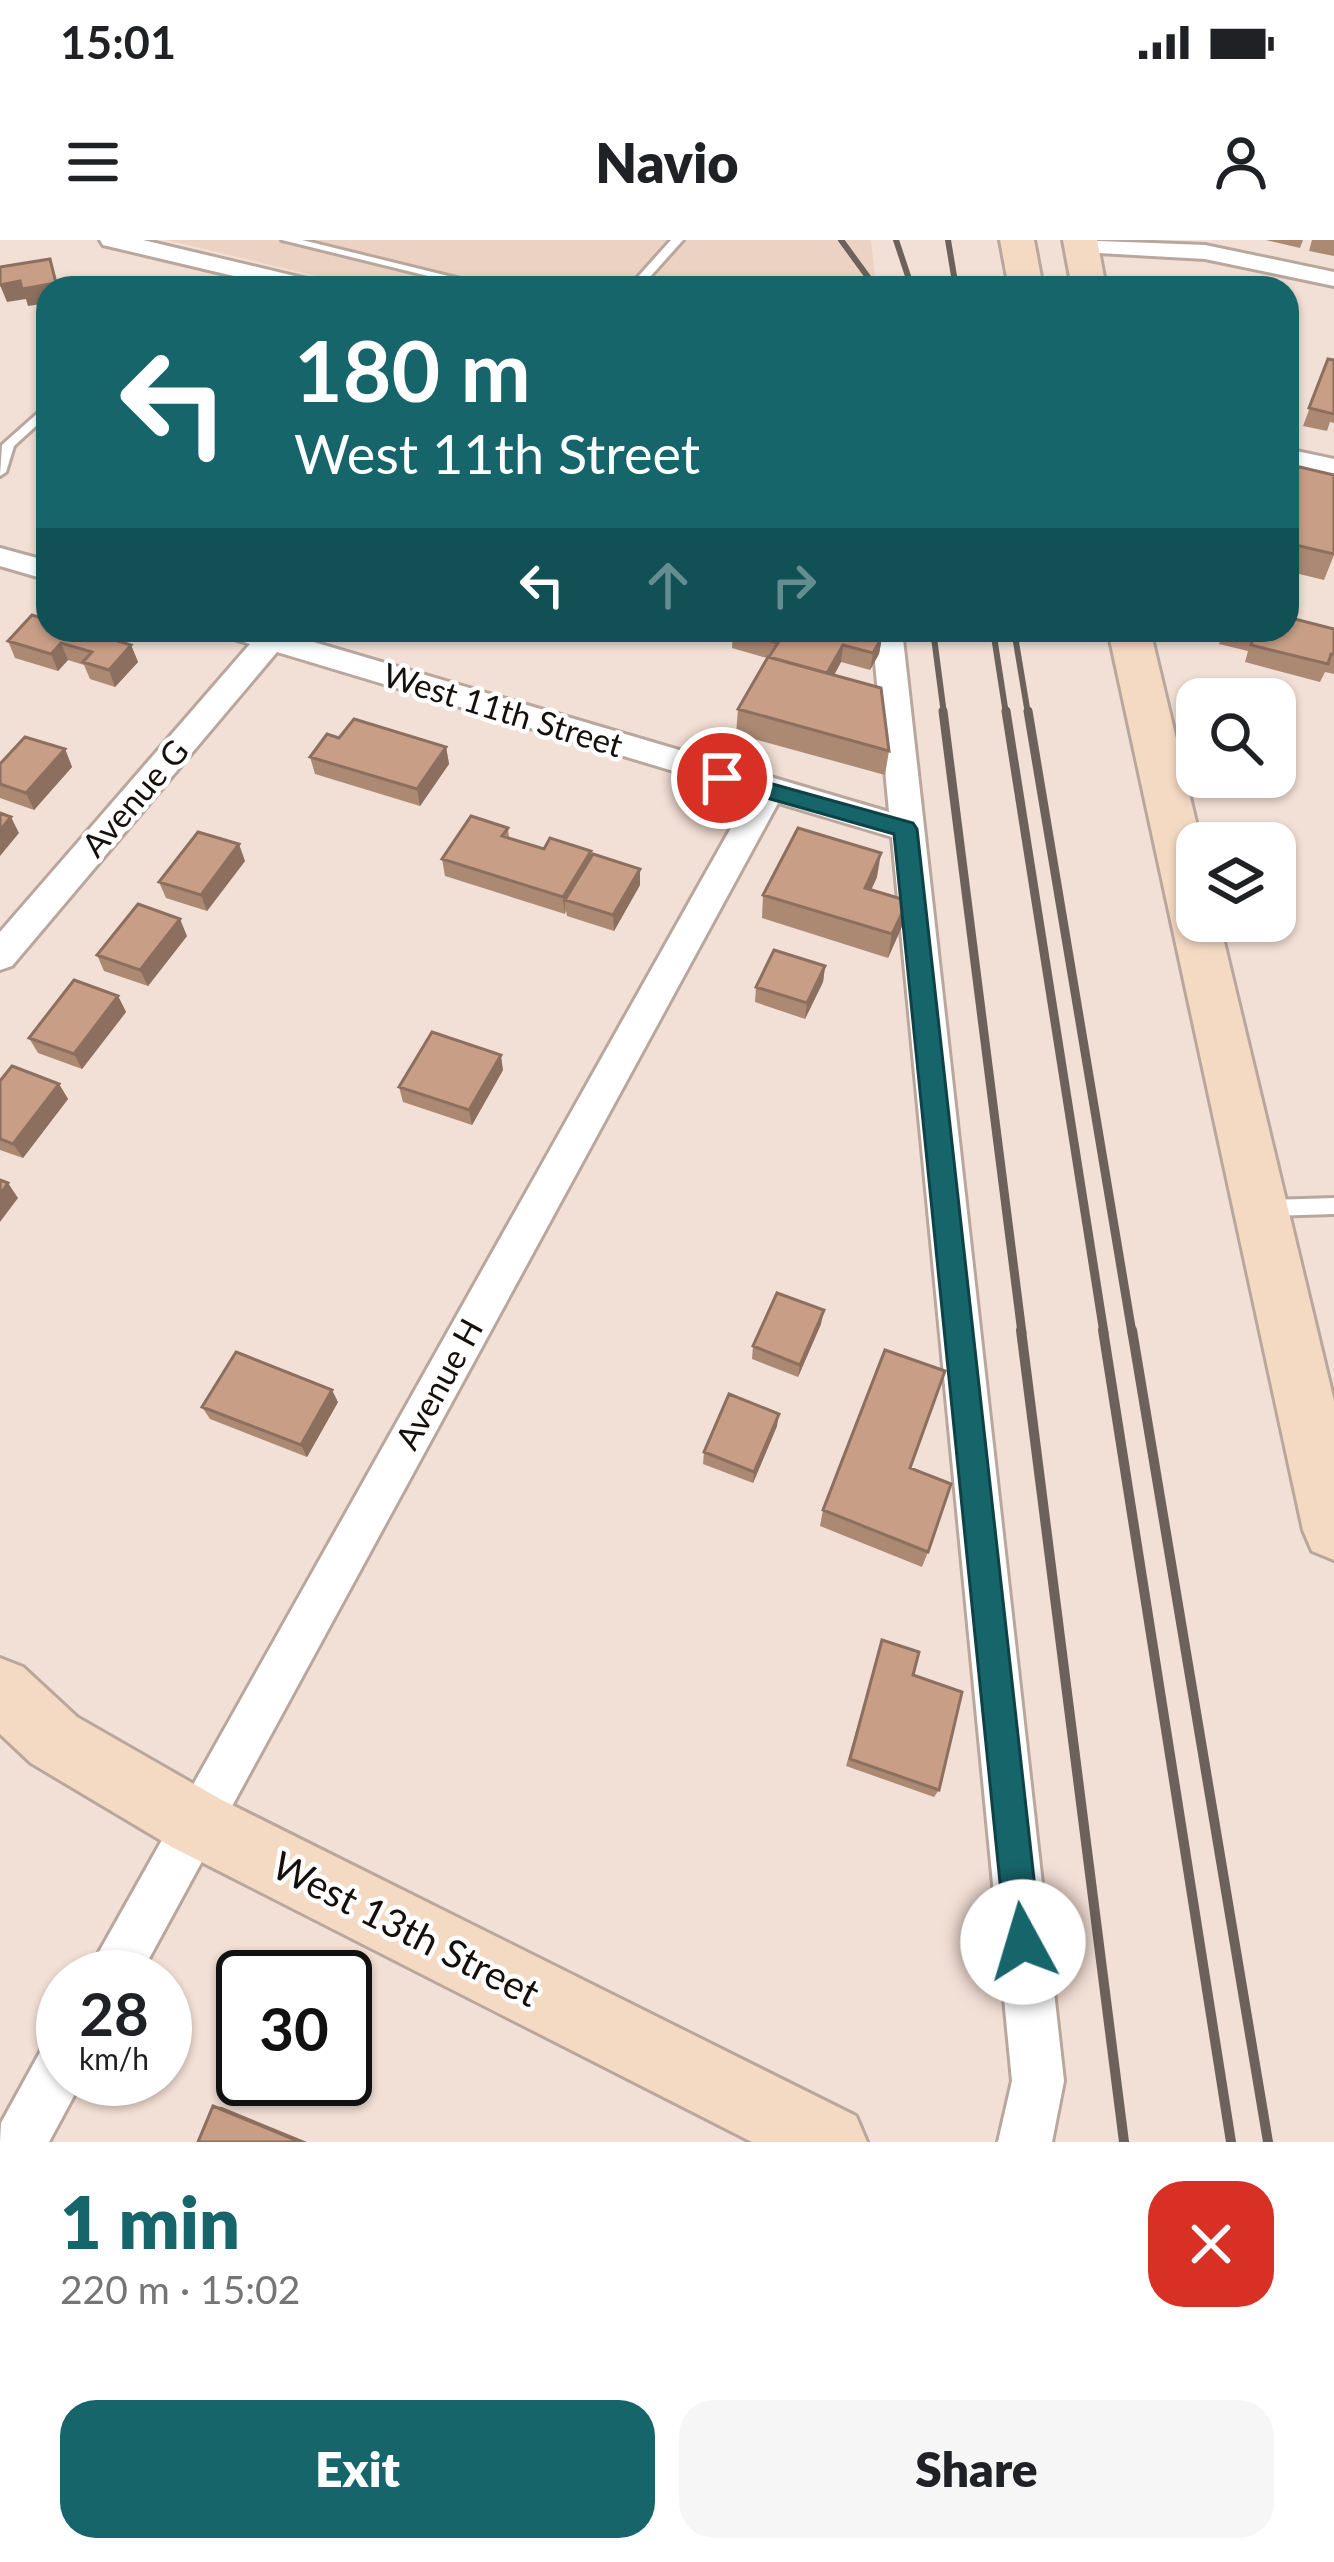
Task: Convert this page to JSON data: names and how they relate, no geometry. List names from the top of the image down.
{
  "streets": {
    "main road": ["West 13th Street"],
    "street": ["West 11th Street", "Avenue G", "Avenue H"]
  },
  "crossings": [
    ["West 11th Street", "Avenue H"],
    ["Avenue H", "West 13th Street"]
  ],
  "page": {
    "status": "15:01",
    "header": "Navio",
    "turn": ["180 m", "West 11th Street"],
    "speed": "28 km/h",
    "limit": "30",
    "heading": ["1 min", "220 m · 15:02"],
    "buttons": ["Exit", "Share"]
  }
}
